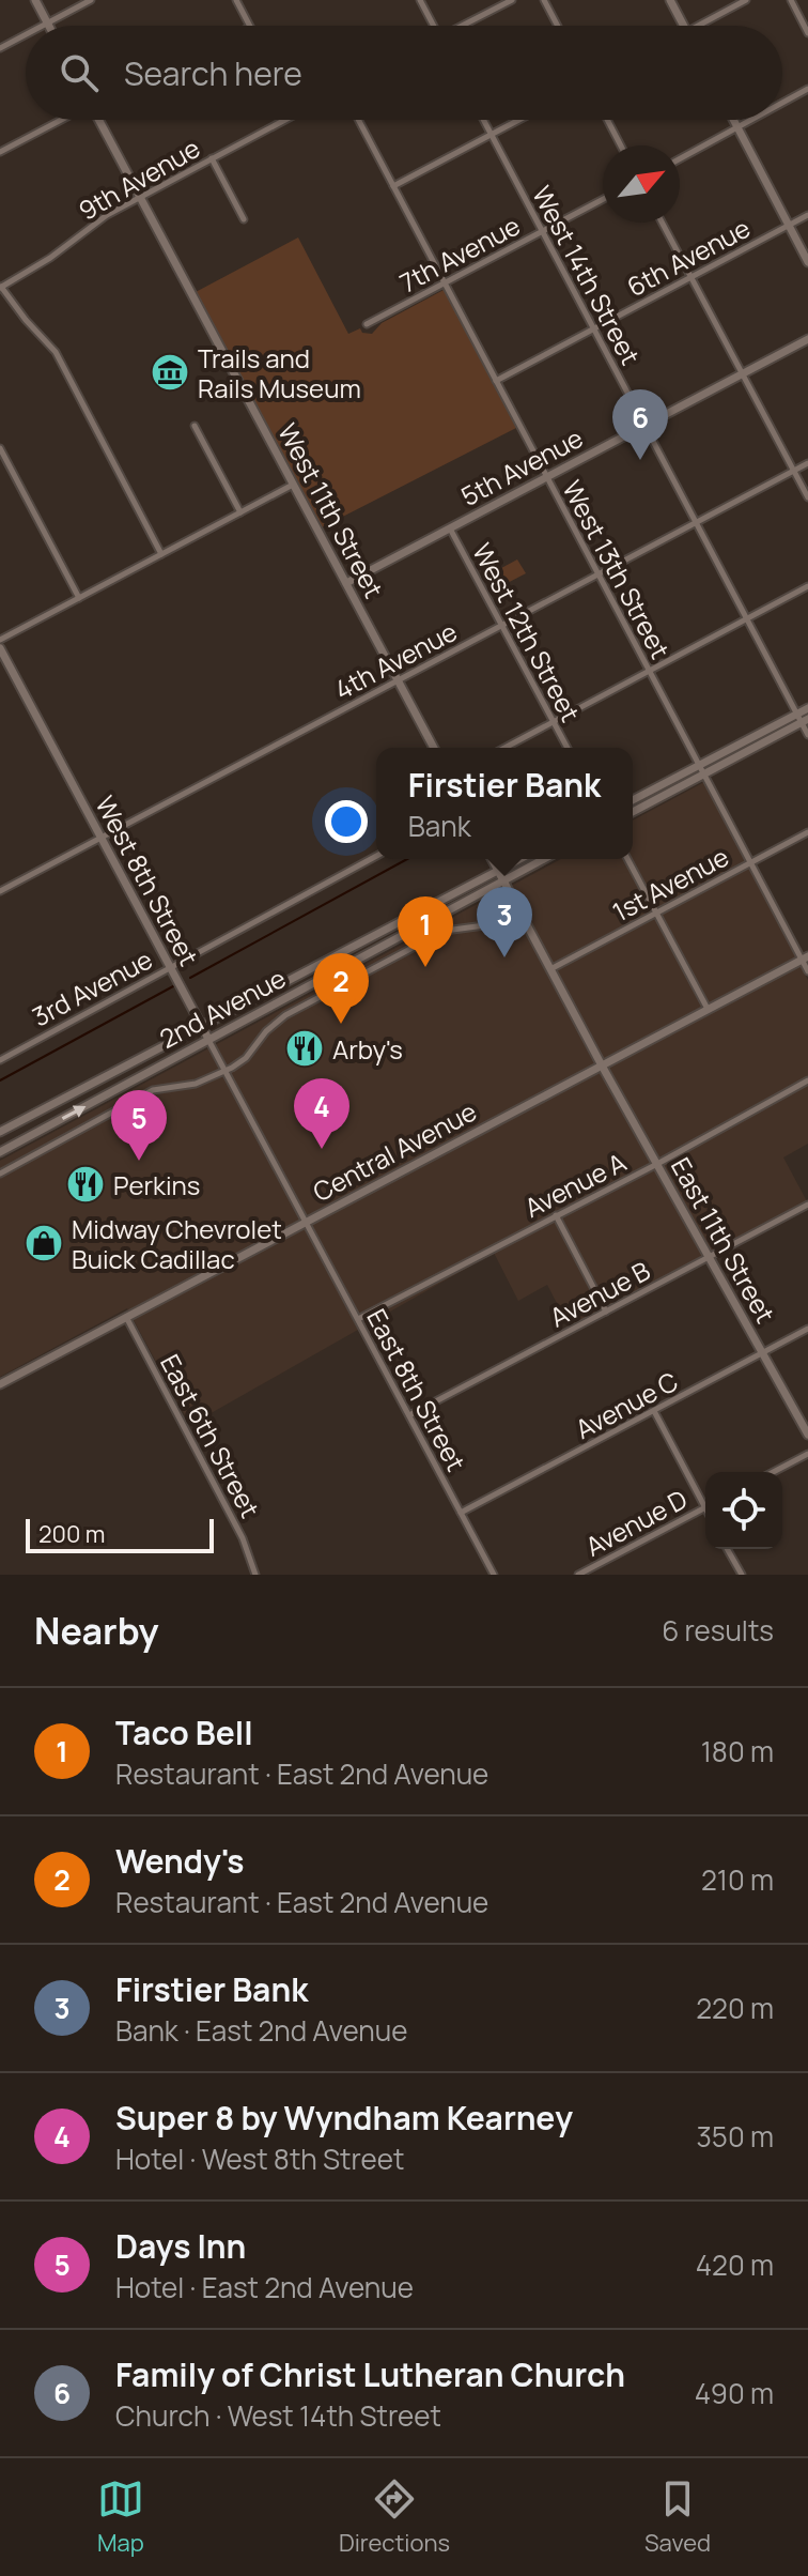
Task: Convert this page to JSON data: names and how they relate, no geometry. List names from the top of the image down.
{
  "streets": {
    "main road": [
      "5th Avenue",
      "West 11th Street",
      "West 8th Street",
      "2nd Avenue",
      "Central Avenue",
      "East 11th Street"
    ],
    "street": [
      "9th Avenue",
      "7th Avenue",
      "6th Avenue",
      "West 14th Street",
      "West 13th Street",
      "West 12th Street",
      "4th Avenue",
      "1st Avenue",
      "3rd Avenue",
      "Avenue A",
      "Avenue B",
      "East 8th Street",
      "Avenue C",
      "East 6th Street",
      "Avenue D"
    ]
  },
  "crossings": [
    ["9th Avenue", "West 11th Street"],
    ["7th Avenue", "West 14th Street"],
    ["7th Avenue", "West 13th Street"],
    ["6th Avenue", "West 14th Street"],
    ["6th Avenue", "West 13th Street"],
    ["West 14th Street", "5th Avenue"],
    ["West 14th Street", "4th Avenue"],
    ["5th Avenue", "West 11th Street"],
    ["5th Avenue", "West 13th Street"],
    ["5th Avenue", "West 12th Street"],
    ["West 11th Street", "4th Avenue"],
    ["West 13th Street", "4th Avenue"],
    ["West 13th Street", "1st Avenue"],
    ["West 13th Street", "Central Avenue"],
    ["West 12th Street", "4th Avenue"],
    ["4th Avenue", "West 8th Street"],
    ["West 8th Street", "3rd Avenue"],
    ["West 8th Street", "2nd Avenue"],
    ["West 8th Street", "Central Avenue"],
    ["West 8th Street", "East 8th Street"],
    ["Central Avenue", "East 11th Street"],
    ["Central Avenue", "East 8th Street"],
    ["Central Avenue", "East 6th Street"],
    ["Avenue A", "East 11th Street"],
    ["Avenue A", "East 8th Street"],
    ["East 11th Street", "Avenue B"],
    ["East 11th Street", "Avenue C"],
    ["Avenue B", "East 8th Street"],
    ["East 8th Street", "Avenue C"]
  ],
  "places": {
    "museum": ["Trails and Rails Museum"],
    "restaurant": ["Arby's", "Perkins"],
    "shop": ["Midway Chevrolet Buick Cadillac"]
  },
  "scale_bar": "200 m",
  "north": "top right",
  "page": {
    "search": "Search here",
    "pins": [
      "6",
      "3",
      "1",
      "2",
      "4",
      "5"
    ],
    "popup": ["Firstier Bank", "Bank"],
    "scale": "200 m",
    "heading": ["Nearby", "6 results"],
    "list": [
      {
        "mark": "1",
        "name": "Taco Bell",
        "note": "Restaurant · East 2nd Avenue",
        "value": "180 m"
      },
      {
        "mark": "2",
        "name": "Wendy's",
        "note": "Restaurant · East 2nd Avenue",
        "value": "210 m"
      },
      {
        "mark": "3",
        "name": "Firstier Bank",
        "note": "Bank · East 2nd Avenue",
        "value": "220 m"
      },
      {
        "mark": "4",
        "name": "Super 8 by Wyndham Kearney",
        "note": "Hotel · West 8th Street",
        "value": "350 m"
      },
      {
        "mark": "5",
        "name": "Days Inn",
        "note": "Hotel · East 2nd Avenue",
        "value": "420 m"
      },
      {
        "mark": "6",
        "name": "Family of Christ Lutheran Church",
        "note": "Church · West 14th Street",
        "value": "490 m"
      }
    ],
    "nav": ["Map", "Directions", "Saved"]
  }
}
